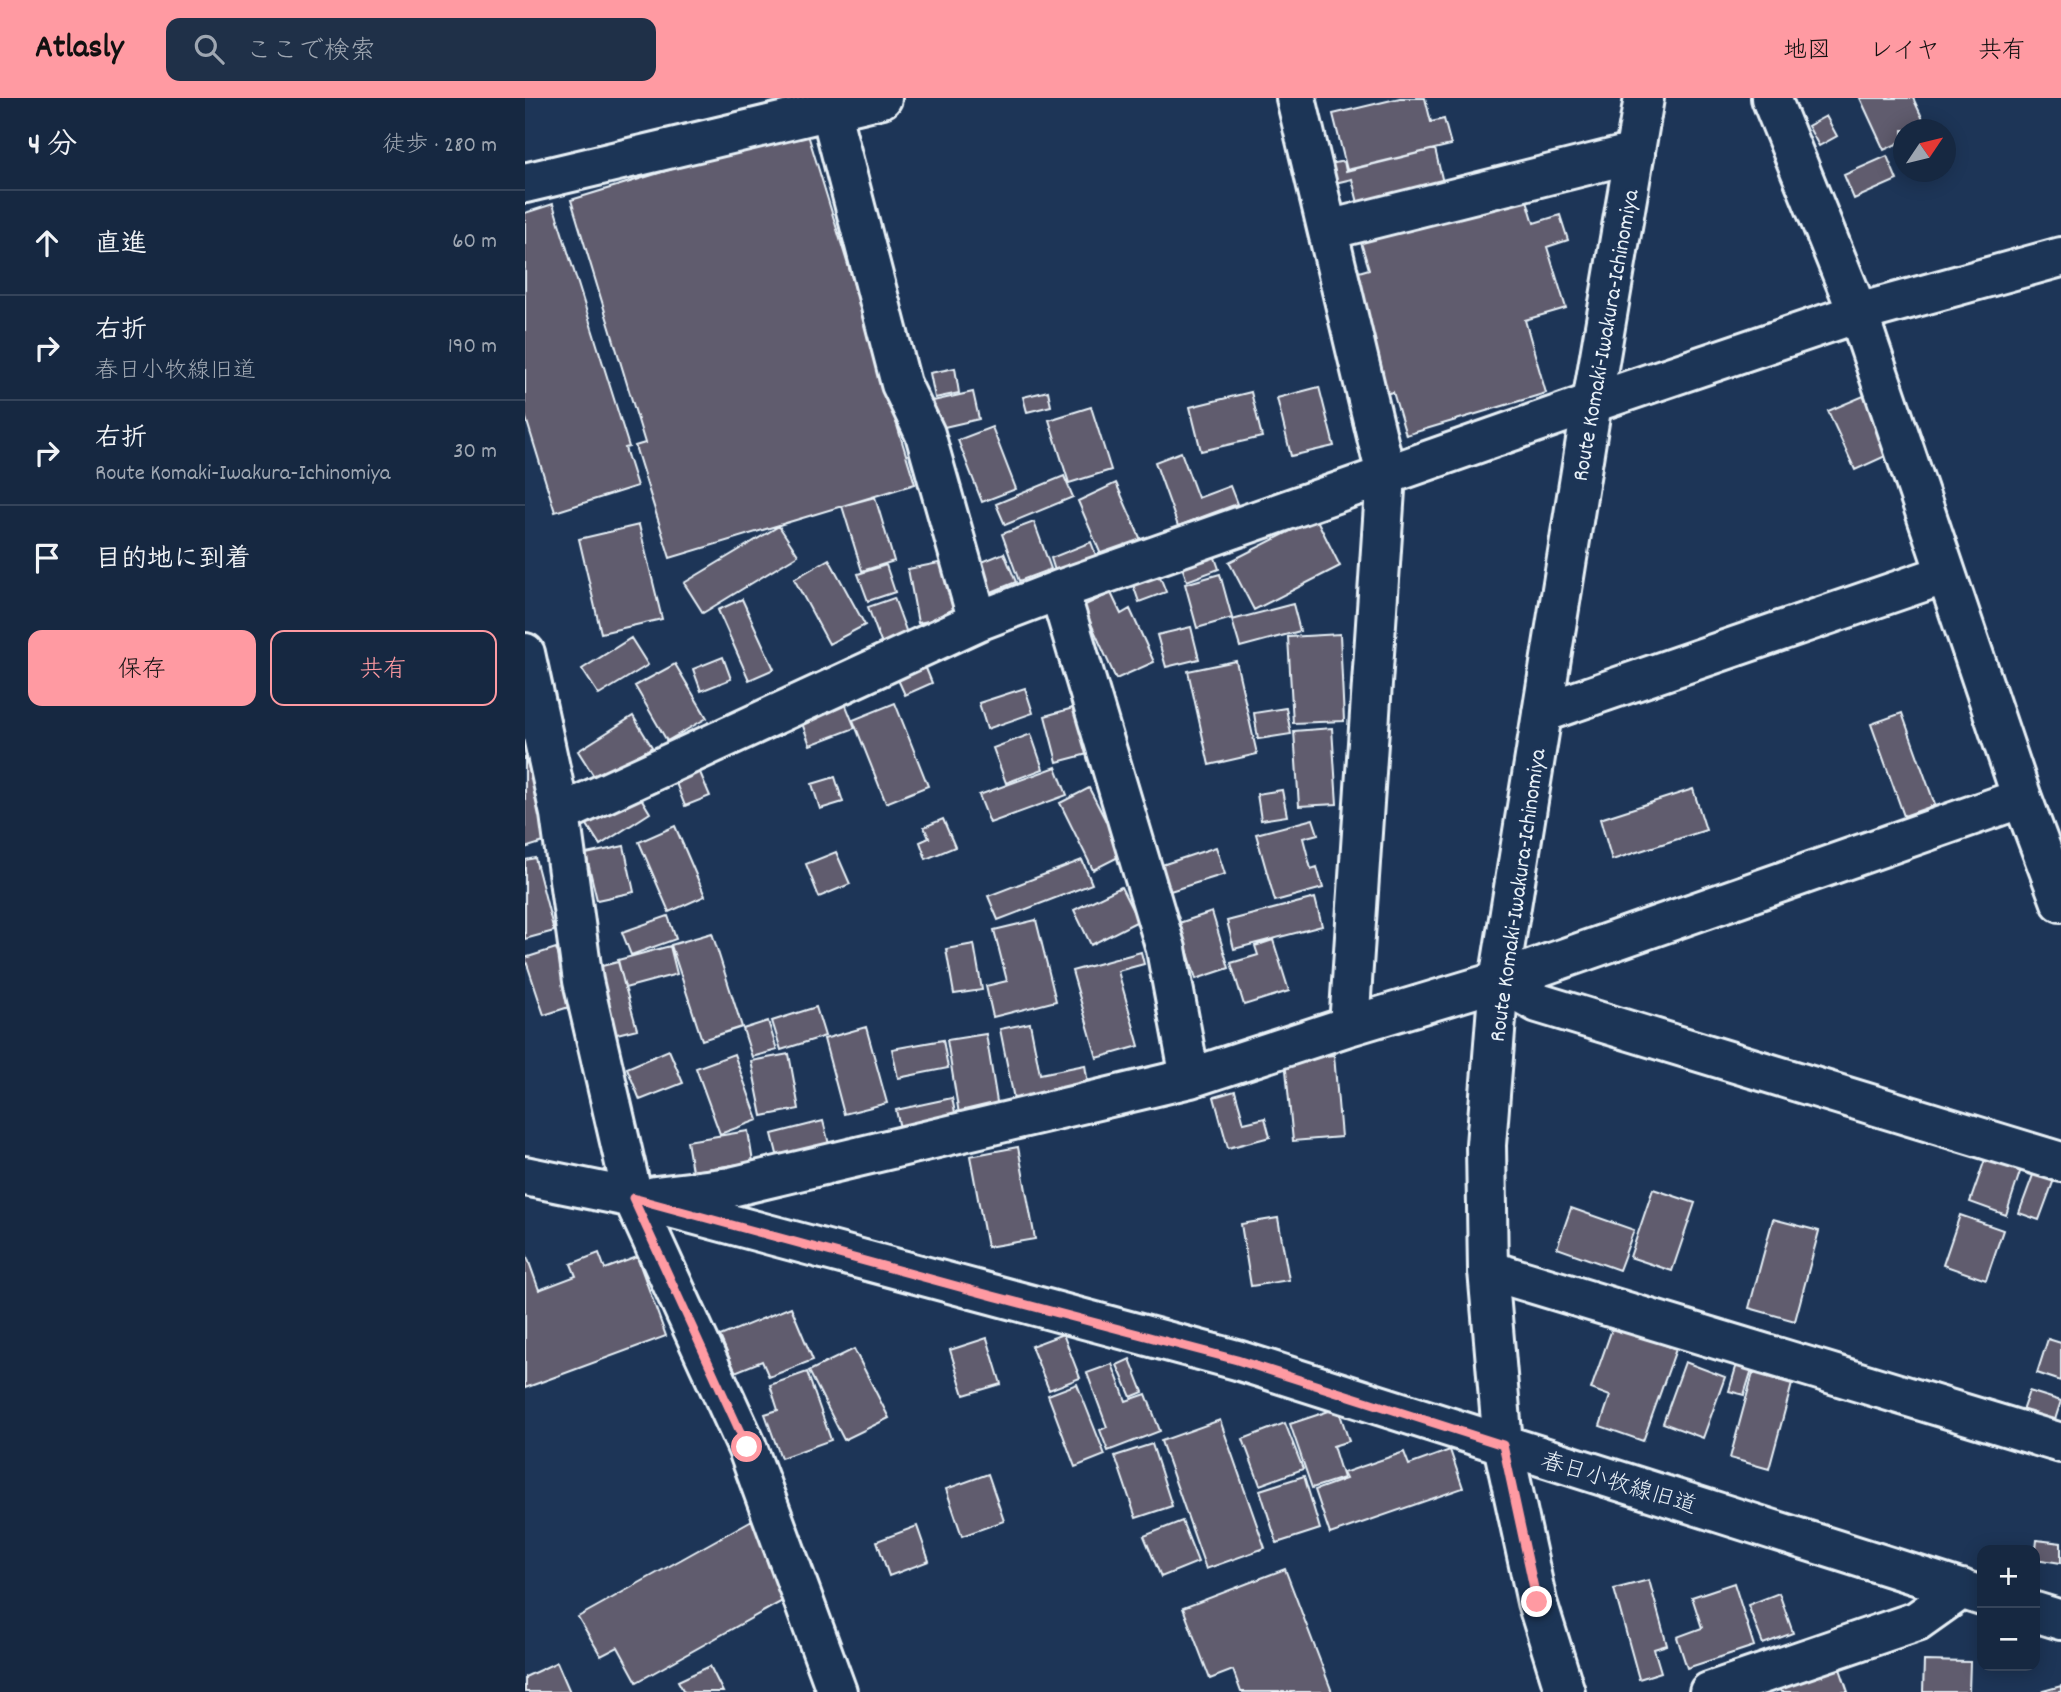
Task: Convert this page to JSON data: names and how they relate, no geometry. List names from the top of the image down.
{
  "streets": {
    "street": ["Route Komaki-Iwakura-Ichinomiya", "春日小牧線旧道"]
  },
  "crossings": [
    ["Route Komaki-Iwakura-Ichinomiya", "春日小牧線旧道"]
  ],
  "north": "top right",
  "page": {
    "header": "Atlasly",
    "search": "ここで検索",
    "nav": ["地図", "レイヤ", "共有"],
    "heading": ["4 分", "徒歩 · 280 m"],
    "list": [
      ["直進", "60 m"],
      ["右折", "春日小牧線旧道", "190 m"],
      ["右折", "Route Komaki-Iwakura-Ichinomiya", "30 m"],
      "目的地に到着"
    ],
    "buttons": ["保存", "共有"],
    "map_buttons": ["+", "−"]
  }
}
